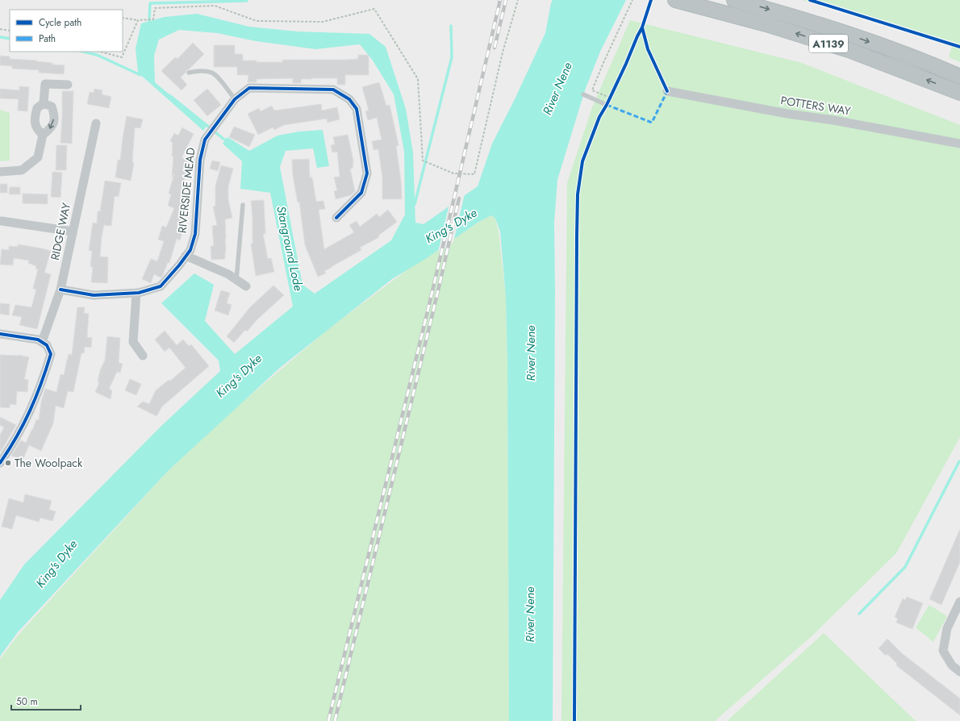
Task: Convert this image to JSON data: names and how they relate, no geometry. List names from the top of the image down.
{
  "streets": {
    "highway": ["A1139"],
    "street": ["POTTERS WAY", "RIVERSIDE MEAD", "RIDGE WAY"]
  },
  "crossings": [
    ["RIVERSIDE MEAD", "RIDGE WAY"]
  ],
  "water": ["River Nene", "King's Dyke", "Stanground Lode"],
  "places": ["The Woolpack"],
  "legend": ["Cycle path", "Path"],
  "scale_bar": "50 m"
}
